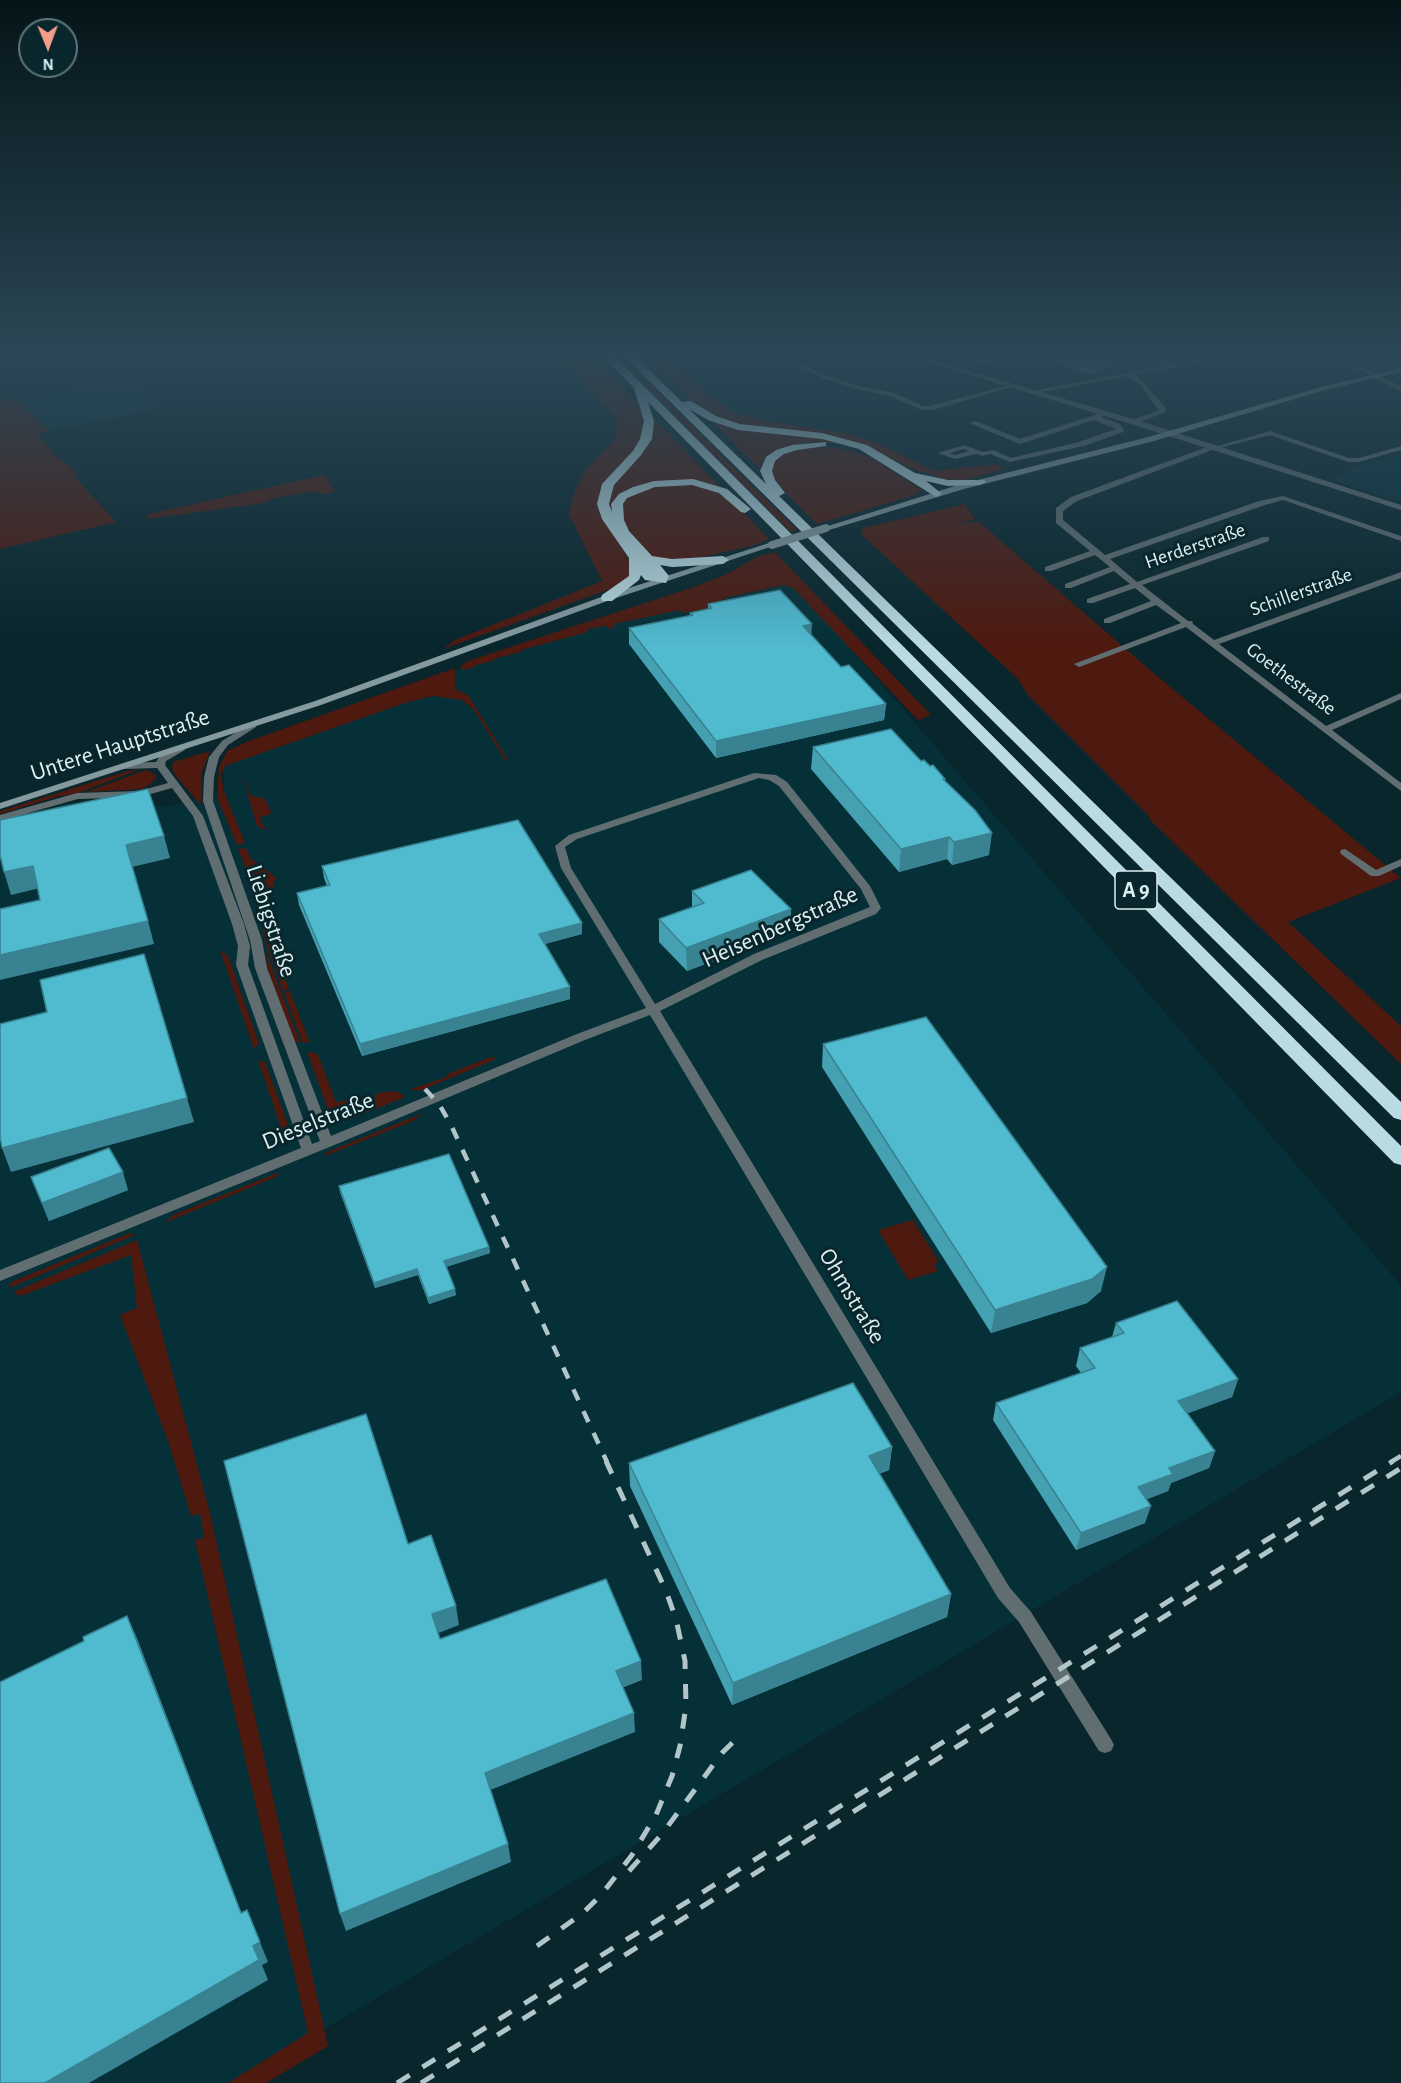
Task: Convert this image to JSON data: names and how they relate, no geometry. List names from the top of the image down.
{
  "streets": {
    "highway": ["A 9"],
    "main road": ["Untere Hauptstraße"],
    "street": [
      "Herderstraße",
      "Schillerstraße",
      "Goethestraße",
      "Liebigstraße",
      "Heisenbergstraße",
      "Dieselstraße",
      "Ohmstraße"
    ]
  },
  "crossings": [
    ["Herderstraße", "Goethestraße"],
    ["Schillerstraße", "Goethestraße"],
    ["Untere Hauptstraße", "Liebigstraße"],
    ["Liebigstraße", "Dieselstraße"],
    ["Heisenbergstraße", "Dieselstraße"],
    ["Heisenbergstraße", "Ohmstraße"],
    ["Dieselstraße", "Ohmstraße"]
  ],
  "north": "bottom"
}
